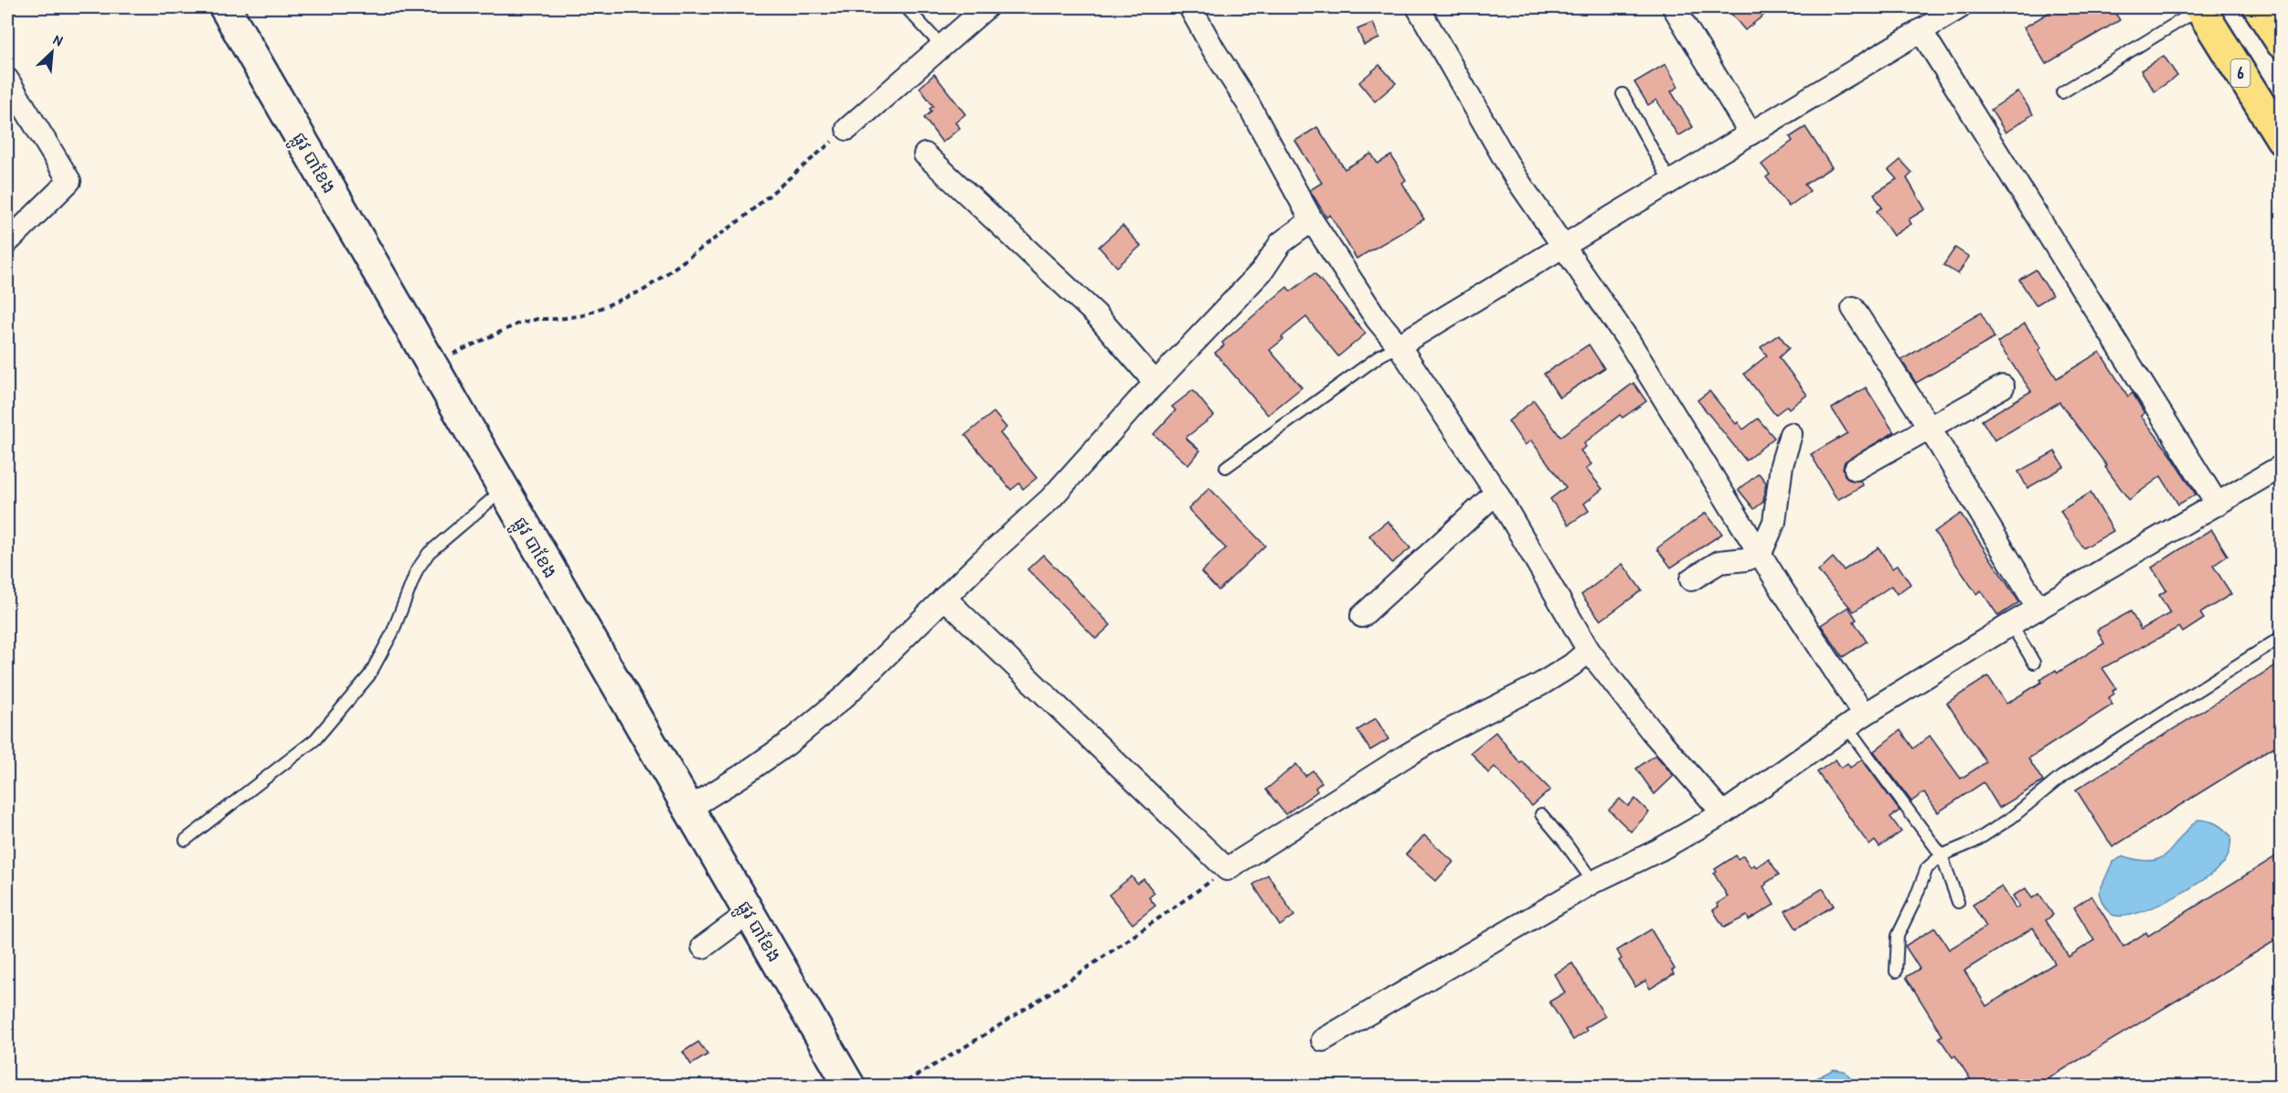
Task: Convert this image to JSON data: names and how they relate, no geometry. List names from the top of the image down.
{
  "streets": {
    "highway": ["6"],
    "street": ["ផ្លូវ បាខែង"]
  },
  "north": "top right"
}
